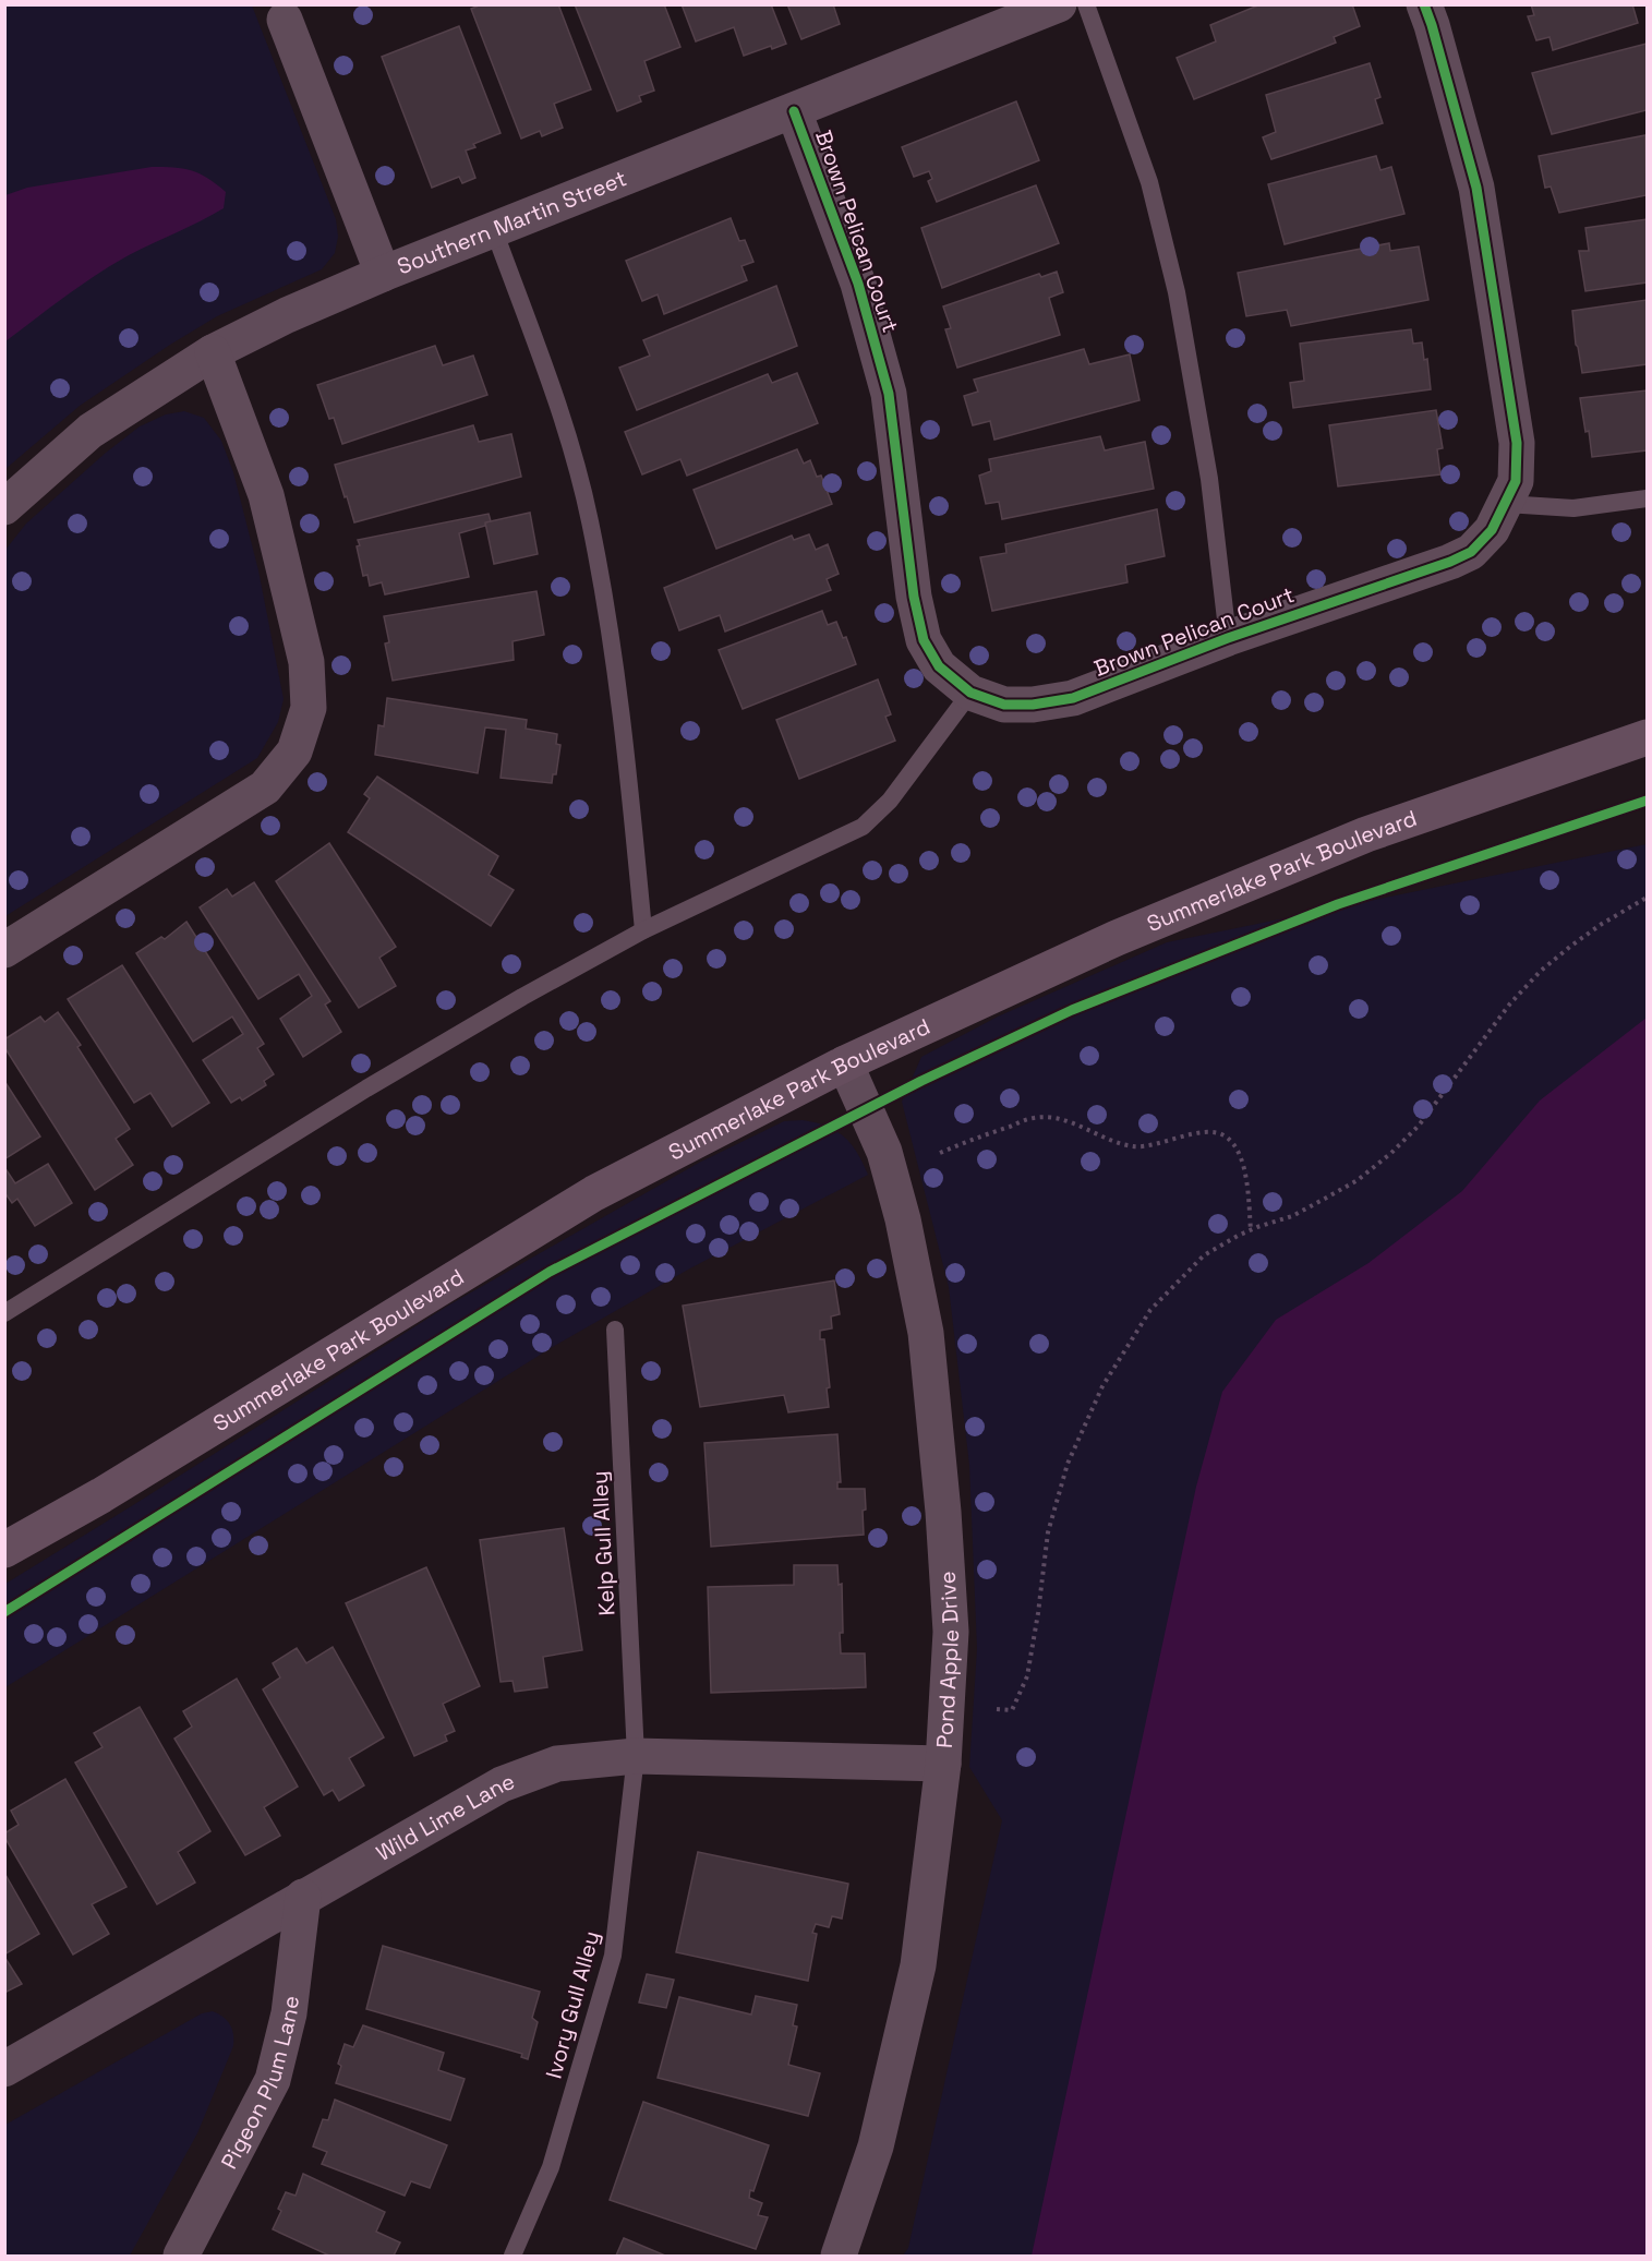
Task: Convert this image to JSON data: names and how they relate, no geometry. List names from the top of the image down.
{
  "streets": {
    "main road": ["Summerlake Park Boulevard"],
    "street": [
      "Southern Martin Street",
      "Brown Pelican Court",
      "Pond Apple Drive",
      "Wild Lime Lane",
      "Pigeon Plum Lane"
    ],
    "lane": ["Kelp Gull Alley", "Ivory Gull Alley"]
  },
  "crossings": [
    ["Southern Martin Street", "Brown Pelican Court"],
    ["Summerlake Park Boulevard", "Pond Apple Drive"],
    ["Kelp Gull Alley", "Wild Lime Lane"],
    ["Kelp Gull Alley", "Ivory Gull Alley"],
    ["Pond Apple Drive", "Wild Lime Lane"],
    ["Wild Lime Lane", "Ivory Gull Alley"],
    ["Wild Lime Lane", "Pigeon Plum Lane"]
  ]
}
